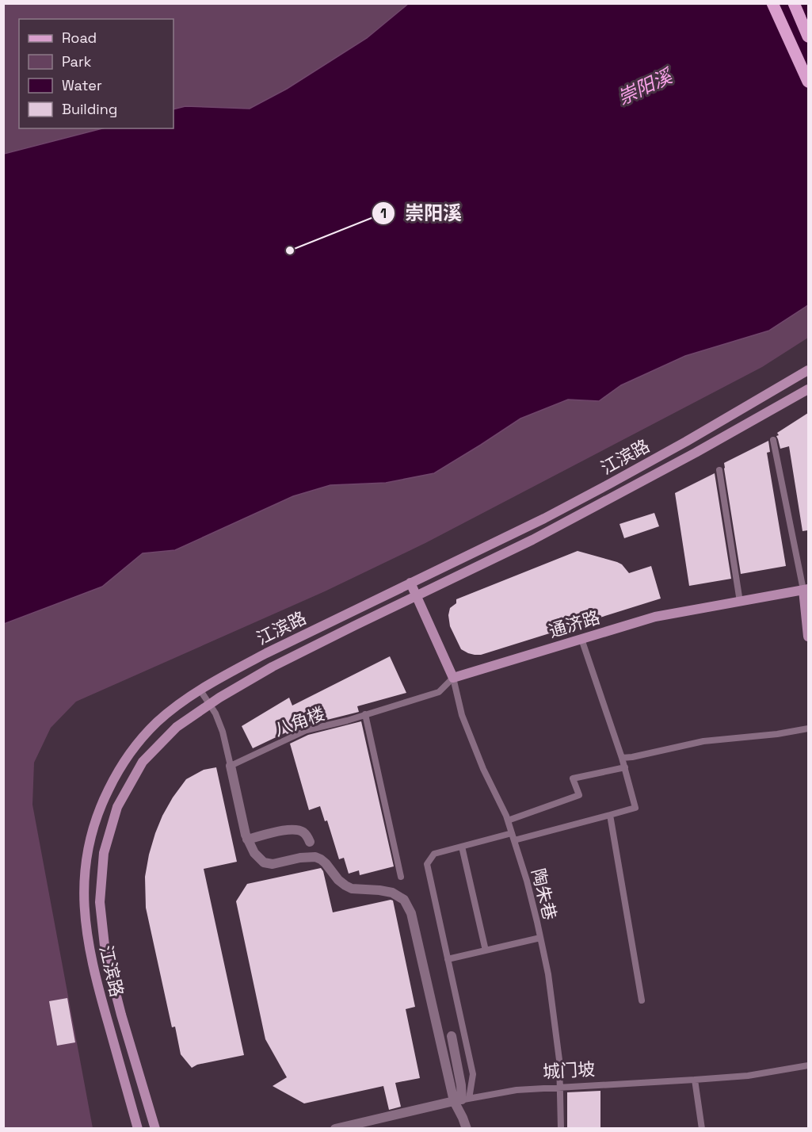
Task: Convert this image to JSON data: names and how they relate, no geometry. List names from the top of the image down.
{
  "streets": {
    "main road": ["江滨路", "通济路"],
    "street": ["城门坡"],
    "lane": ["八角楼", "陶朱巷"]
  },
  "crossings": [
    ["通济路", "八角楼"],
    ["通济路", "陶朱巷"],
    ["八角楼", "陶朱巷"],
    ["陶朱巷", "城门坡"]
  ],
  "water": ["崇阳溪"],
  "places": ["崇阳溪"],
  "legend": [
    "Road",
    "Park",
    "Water",
    "Building"
  ]
}
